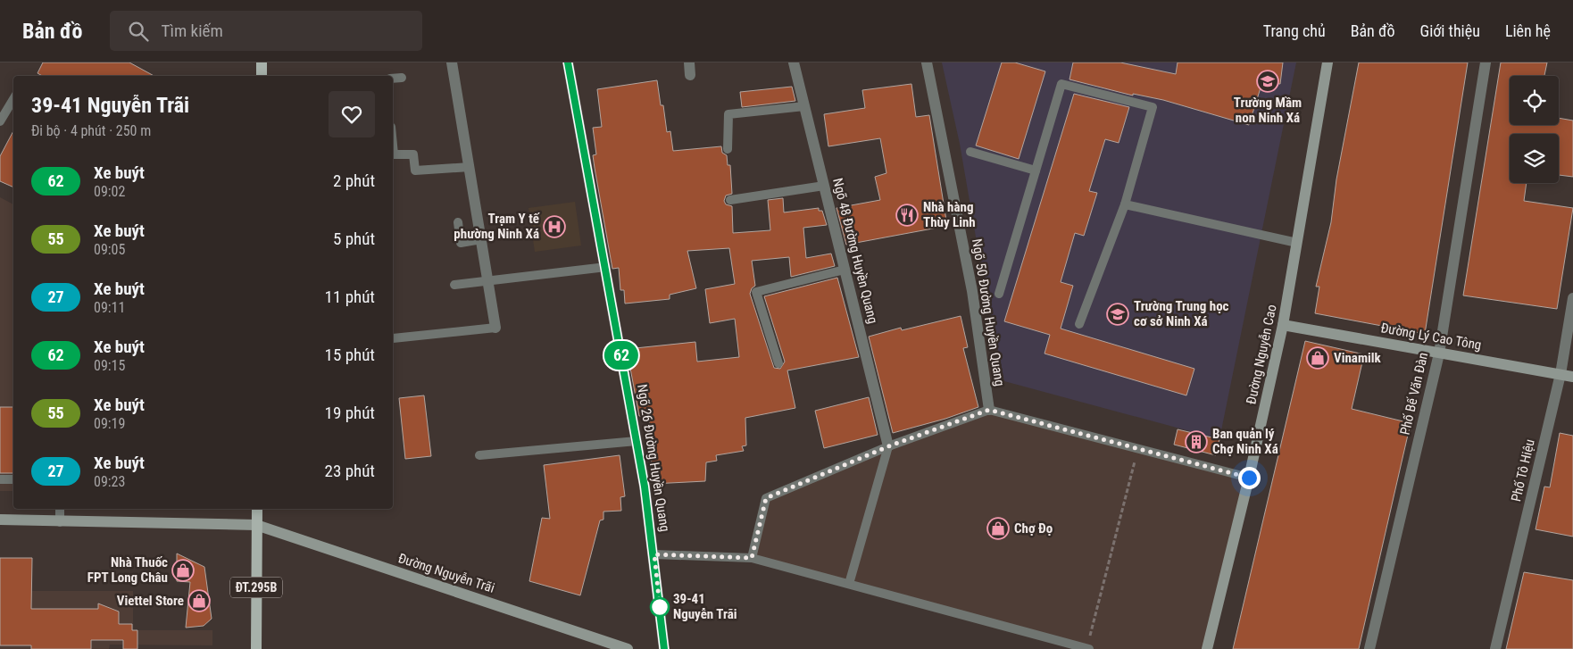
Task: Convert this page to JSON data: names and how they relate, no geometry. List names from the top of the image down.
{
  "streets": {
    "main road": [
      "Đường Lý Cao Tông",
      "Đường Nguyễn Cao",
      "Đường Nguyễn Trãi",
      "ĐT.295B"
    ],
    "street": [
      "Ngõ 48 Đường Huyền Quang",
      "Ngõ 50 Đường Huyền Quang",
      "Phố Bế Văn Đàn",
      "Ngõ 26 Đường Huyền Quang",
      "Phố Tô Hiệu"
    ]
  },
  "crossings": [
    ["Đường Lý Cao Tông", "Đường Nguyễn Cao"],
    ["Đường Lý Cao Tông", "Phố Bế Văn Đàn"],
    ["Đường Lý Cao Tông", "Phố Tô Hiệu"],
    ["Đường Nguyễn Trãi", "ĐT.295B"]
  ],
  "places": {
    "school or university": ["Trường Mầm non Ninh Xá", "Trường Trung học cơ sở Ninh Xá"],
    "restaurant": ["Nhà hàng Thùy Linh"],
    "hospital": ["Trạm Y tế phường Ninh Xá"],
    "shop": [
      "Vinamilk",
      "Chợ Đọ",
      "Nhà Thuốc FPT Long Châu",
      "Viettel Store"
    ],
    "building": ["Ban quản lý Chợ Ninh Xá"],
    "other": ["39-41 Nguyễn Trãi"]
  },
  "lines": ["bus line 62"],
  "page": {
    "header": "Bản đồ",
    "search": "Tìm kiếm",
    "nav": [
      "Trang chủ",
      "Bản đồ",
      "Giới thiệu",
      "Liên hệ"
    ],
    "on_map": "62",
    "heading": ["39-41 Nguyễn Trãi", "Đi bộ · 4 phút · 250 m"],
    "list": [
      {
        "mark": "62",
        "name": "Xe buýt",
        "note": "09:02",
        "value": "2 phút"
      },
      {
        "mark": "55",
        "name": "Xe buýt",
        "note": "09:05",
        "value": "5 phút"
      },
      {
        "mark": "27",
        "name": "Xe buýt",
        "note": "09:11",
        "value": "11 phút"
      },
      {
        "mark": "62",
        "name": "Xe buýt",
        "note": "09:15",
        "value": "15 phút"
      },
      {
        "mark": "55",
        "name": "Xe buýt",
        "note": "09:19",
        "value": "19 phút"
      },
      {
        "mark": "27",
        "name": "Xe buýt",
        "note": "09:23",
        "value": "23 phút"
      }
    ]
  }
}
